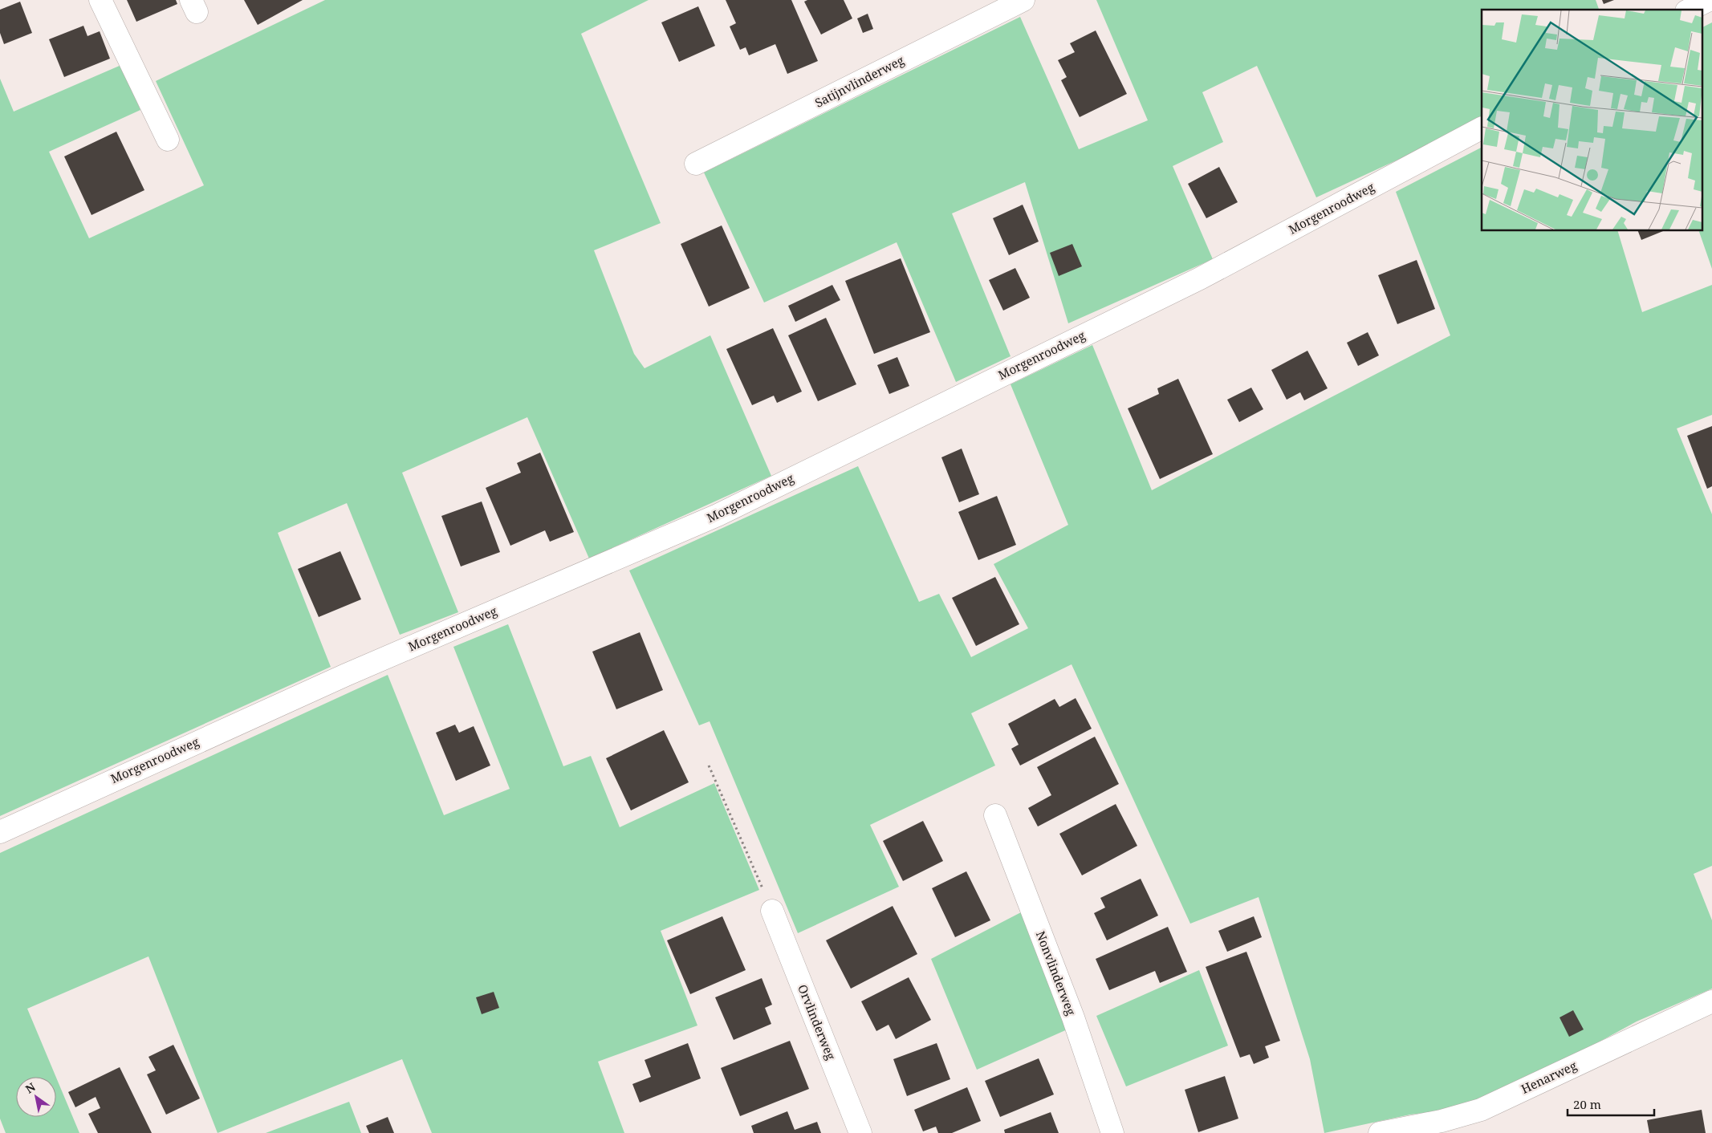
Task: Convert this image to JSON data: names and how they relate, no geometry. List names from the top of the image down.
{
  "streets": {
    "street": [
      "Satijnvlinderweg",
      "Morgenroodweg",
      "Nonvlinderweg",
      "Orvlinderweg",
      "Henarweg"
    ]
  },
  "scale_bar": "20 m",
  "north": "top left"
}
